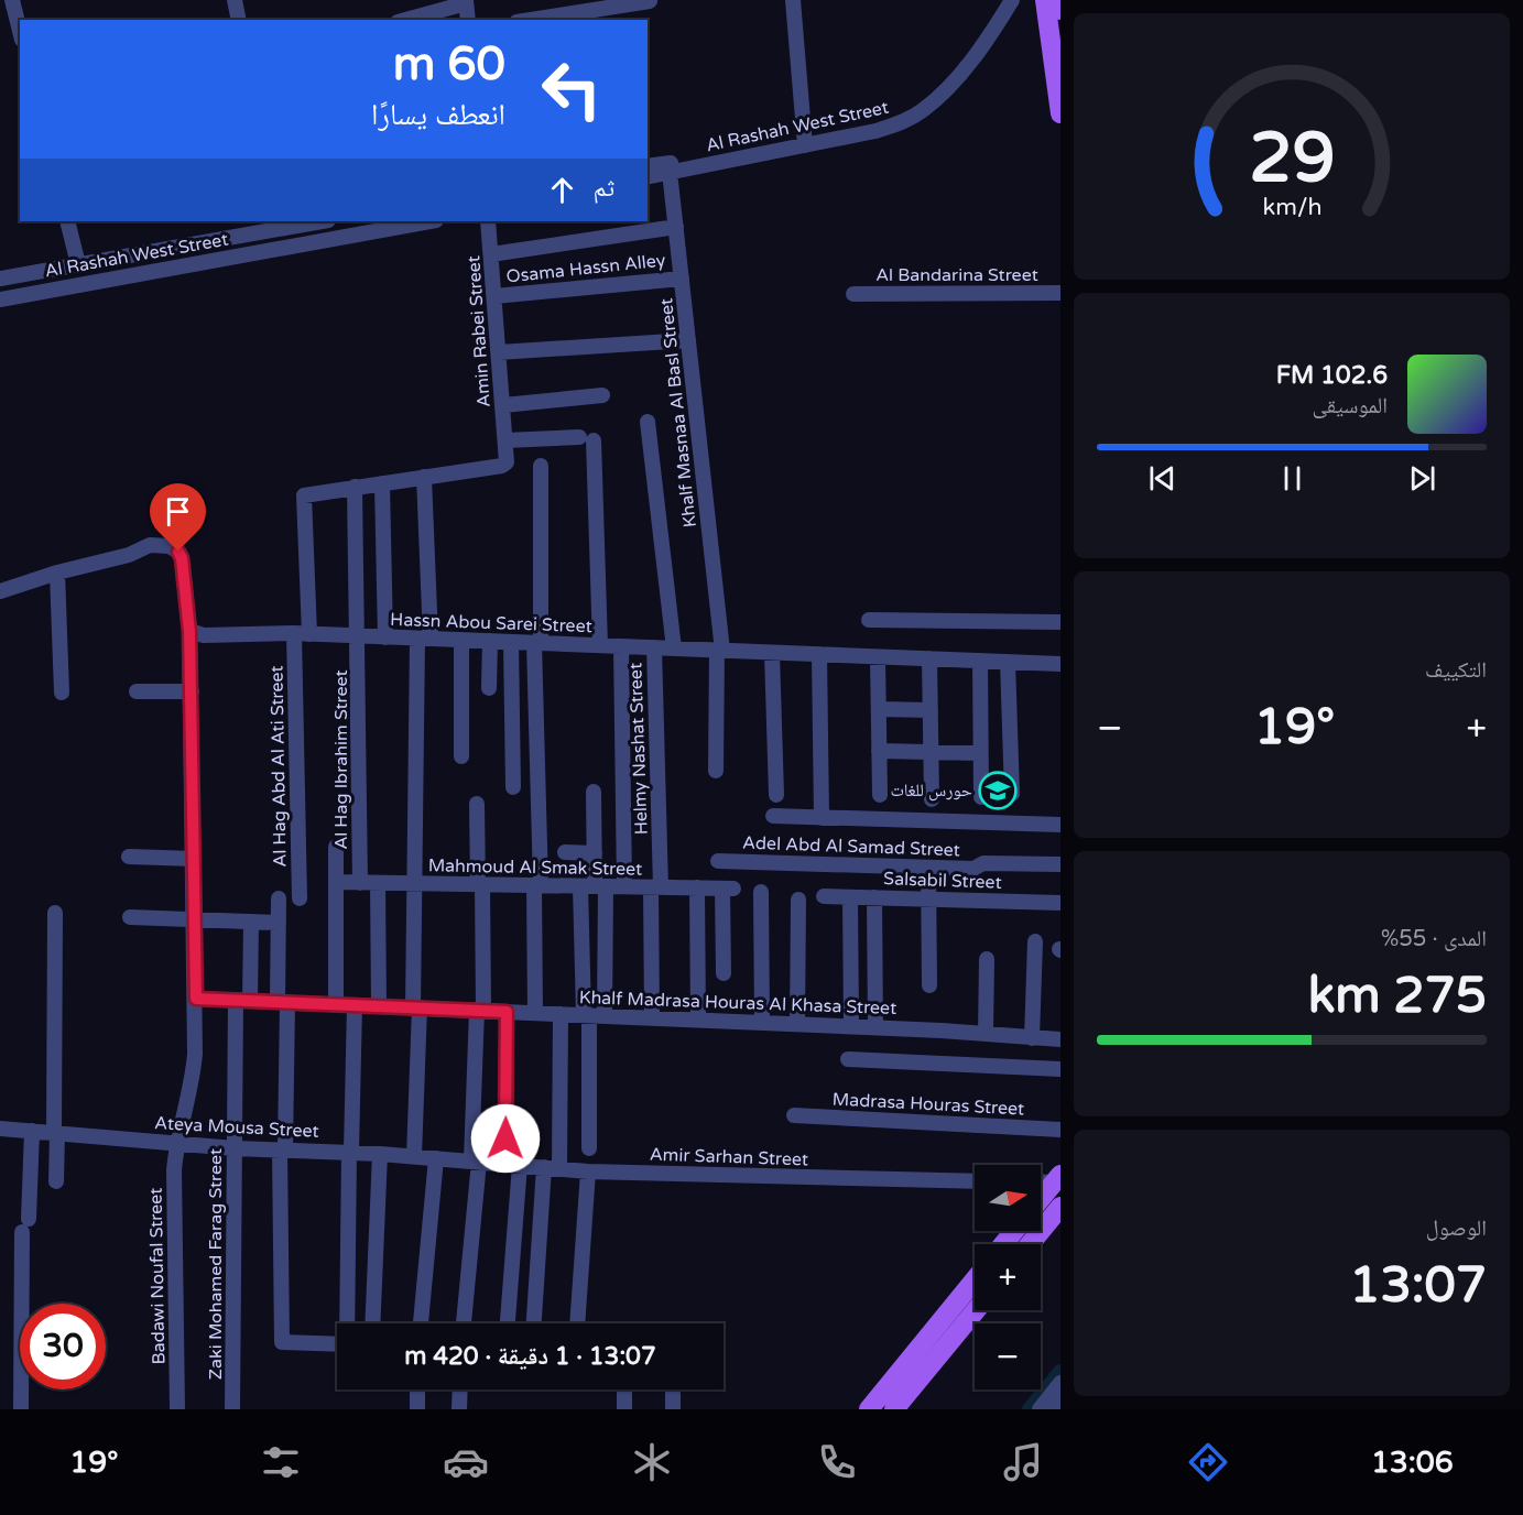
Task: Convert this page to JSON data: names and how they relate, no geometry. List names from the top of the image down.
{
  "streets": {
    "street": [
      "Al Rashah West Street",
      "Osama Hassn Alley",
      "Al Bandarina Street",
      "Amin Rabei Street",
      "Khalf Masnaa Al Basl Street",
      "Hassn Abou Sarei Street",
      "Helmy Nashat Street",
      "Al Hag Ibrahim Street",
      "Al Hag Abd Al Ati Street",
      "Adel Abd Al Samad Street",
      "Mahmoud Al Smak Street",
      "Salsabil Street",
      "Khalf Madrasa Houras Al Khasa Street",
      "Madrasa Houras Street",
      "Ateya Mousa Street",
      "Amir Sarhan Street",
      "Zaki Mohamed Farag Street",
      "Badawi Noufal Street"
    ]
  },
  "crossings": [
    ["Al Rashah West Street", "Khalf Masnaa Al Basl Street"],
    ["Osama Hassn Alley", "Amin Rabei Street"],
    ["Osama Hassn Alley", "Khalf Masnaa Al Basl Street"],
    ["Khalf Masnaa Al Basl Street", "Hassn Abou Sarei Street"],
    ["Hassn Abou Sarei Street", "Helmy Nashat Street"],
    ["Hassn Abou Sarei Street", "Al Hag Ibrahim Street"],
    ["Hassn Abou Sarei Street", "Al Hag Abd Al Ati Street"],
    ["Hassn Abou Sarei Street", "Badawi Noufal Street"],
    ["Helmy Nashat Street", "Mahmoud Al Smak Street"],
    ["Helmy Nashat Street", "Khalf Madrasa Houras Al Khasa Street"],
    ["Al Hag Ibrahim Street", "Al Hag Abd Al Ati Street"],
    ["Al Hag Ibrahim Street", "Mahmoud Al Smak Street"],
    ["Khalf Madrasa Houras Al Khasa Street", "Zaki Mohamed Farag Street"],
    ["Khalf Madrasa Houras Al Khasa Street", "Badawi Noufal Street"],
    ["Ateya Mousa Street", "Amir Sarhan Street"],
    ["Ateya Mousa Street", "Zaki Mohamed Farag Street"],
    ["Ateya Mousa Street", "Badawi Noufal Street"]
  ],
  "places": {
    "school or university": ["حورس للغات"]
  },
  "north": "right",
  "page": {
    "turn": ["60 m", "انعطف يسارًا"],
    "then": "ثم",
    "song": ["102.6 FM", "الموسيقى"],
    "tile": [
      "التكييف",
      ["المدى · 55%", "275 km"],
      ["الوصول", "13:07"]
    ],
    "heat": ["−", "19°", "+"],
    "map_buttons": ["+", "−"],
    "limit": "30",
    "trip": "13:07 · 1 دقيقة · 420 m",
    "tabs": ["13:06", "19°"],
    "gauge": ["29", "km/h"]
  }
}
